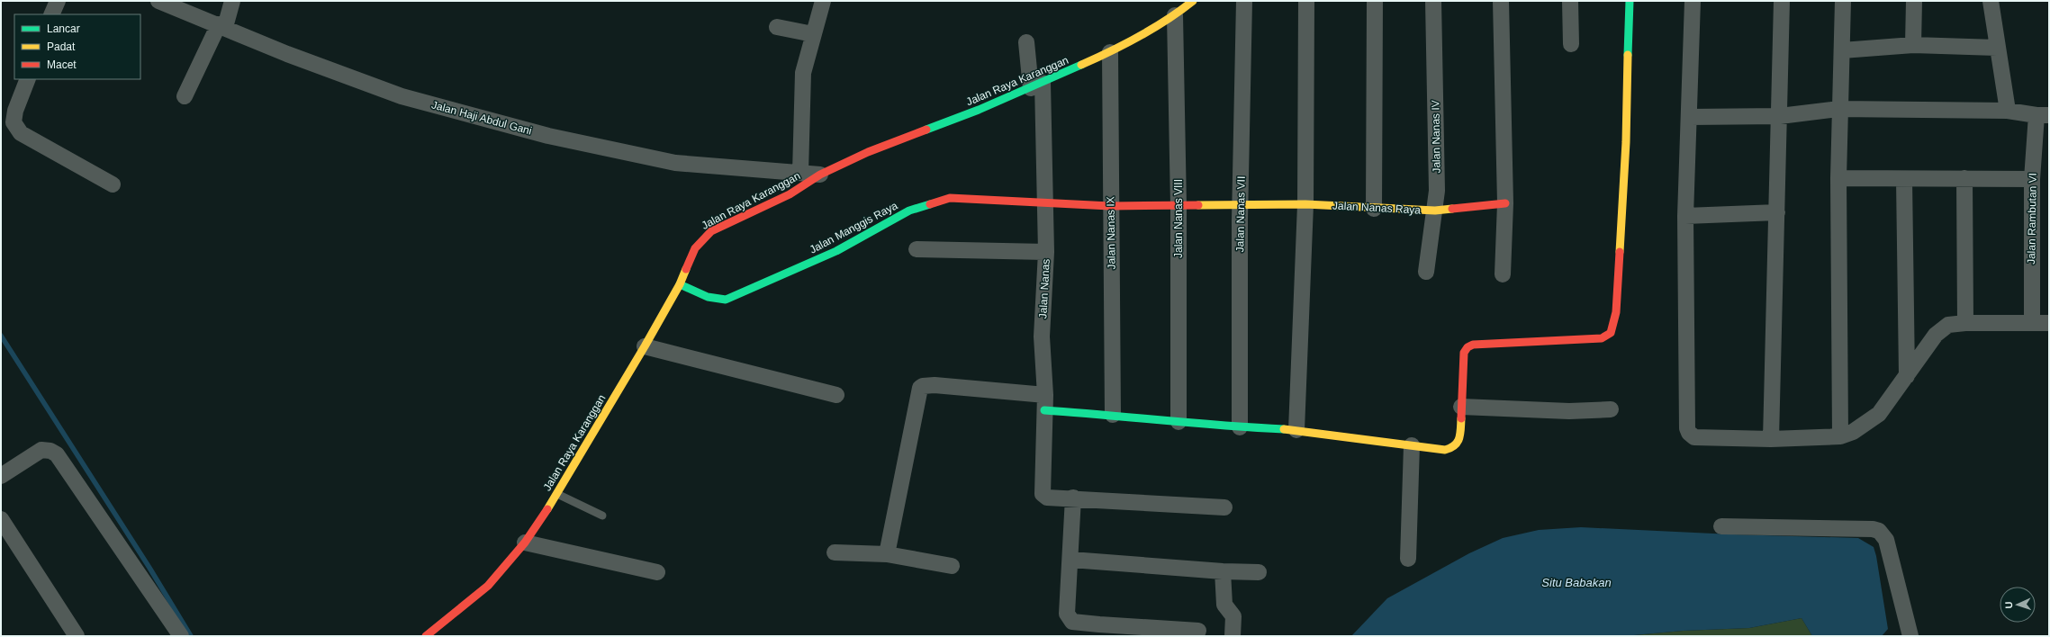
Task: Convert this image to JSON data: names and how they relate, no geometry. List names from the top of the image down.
{
  "streets": {
    "street": [
      "Jalan Raya Karanggan",
      "Jalan Haji Abdul Gani",
      "Jalan Nanas IV",
      "Jalan Nanas Raya",
      "Jalan Nanas VII",
      "Jalan Nanas VIII",
      "Jalan Rambutan VI",
      "Jalan Manggis Raya",
      "Jalan Nanas IX",
      "Jalan Nanas"
    ]
  },
  "crossings": [
    ["Jalan Raya Karanggan", "Jalan Haji Abdul Gani"],
    ["Jalan Raya Karanggan", "Jalan Nanas VIII"],
    ["Jalan Raya Karanggan", "Jalan Manggis Raya"],
    ["Jalan Raya Karanggan", "Jalan Nanas IX"],
    ["Jalan Raya Karanggan", "Jalan Nanas"],
    ["Jalan Nanas IV", "Jalan Nanas Raya"],
    ["Jalan Nanas Raya", "Jalan Nanas VII"],
    ["Jalan Nanas Raya", "Jalan Nanas VIII"],
    ["Jalan Nanas Raya", "Jalan Manggis Raya"],
    ["Jalan Nanas Raya", "Jalan Nanas IX"],
    ["Jalan Nanas Raya", "Jalan Nanas"],
    ["Jalan Manggis Raya", "Jalan Nanas"]
  ],
  "water": ["Situ Babakan"],
  "legend": ["Lancar", "Padat", "Macet"],
  "north": "left"
}
